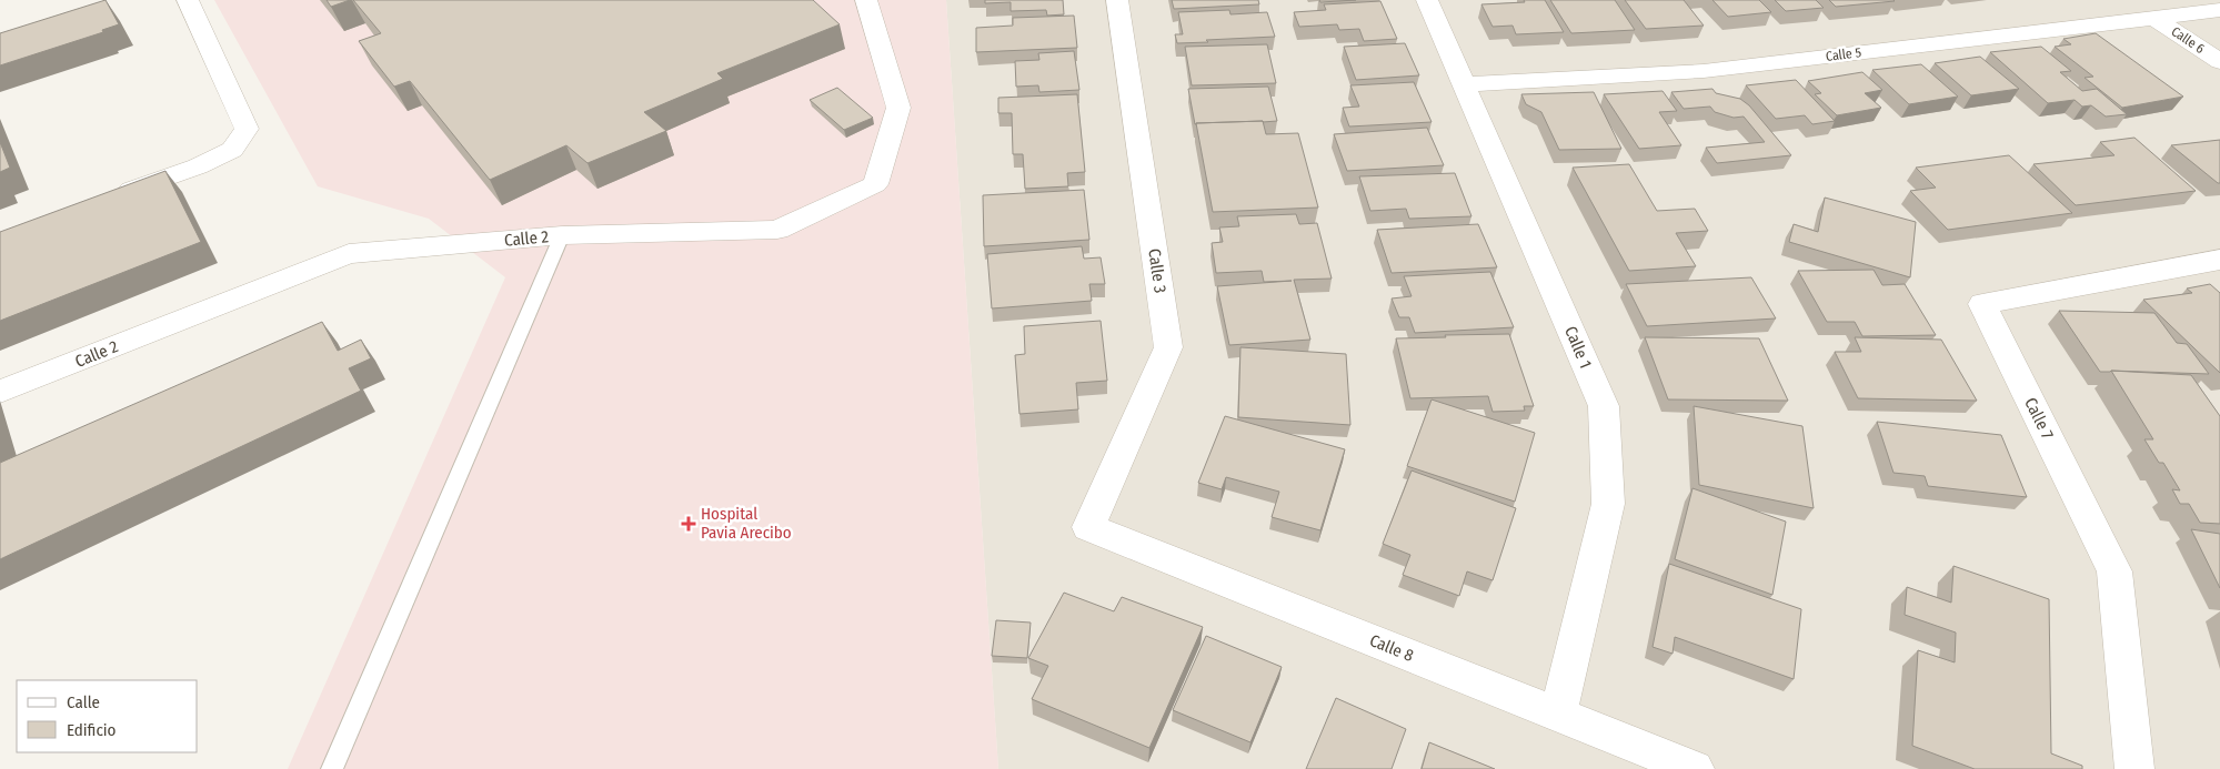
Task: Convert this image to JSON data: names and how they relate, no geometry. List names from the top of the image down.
{
  "streets": {
    "street": [
      "Calle 6",
      "Calle 5",
      "Calle 2",
      "Calle 3",
      "Calle 1",
      "Calle 7",
      "Calle 8"
    ]
  },
  "crossings": [
    ["Calle 6", "Calle 5"],
    ["Calle 5", "Calle 1"],
    ["Calle 3", "Calle 8"],
    ["Calle 1", "Calle 8"]
  ],
  "places": {
    "health": ["Hospital Pavia Arecibo"]
  },
  "legend": ["Calle", "Edificio"]
}
